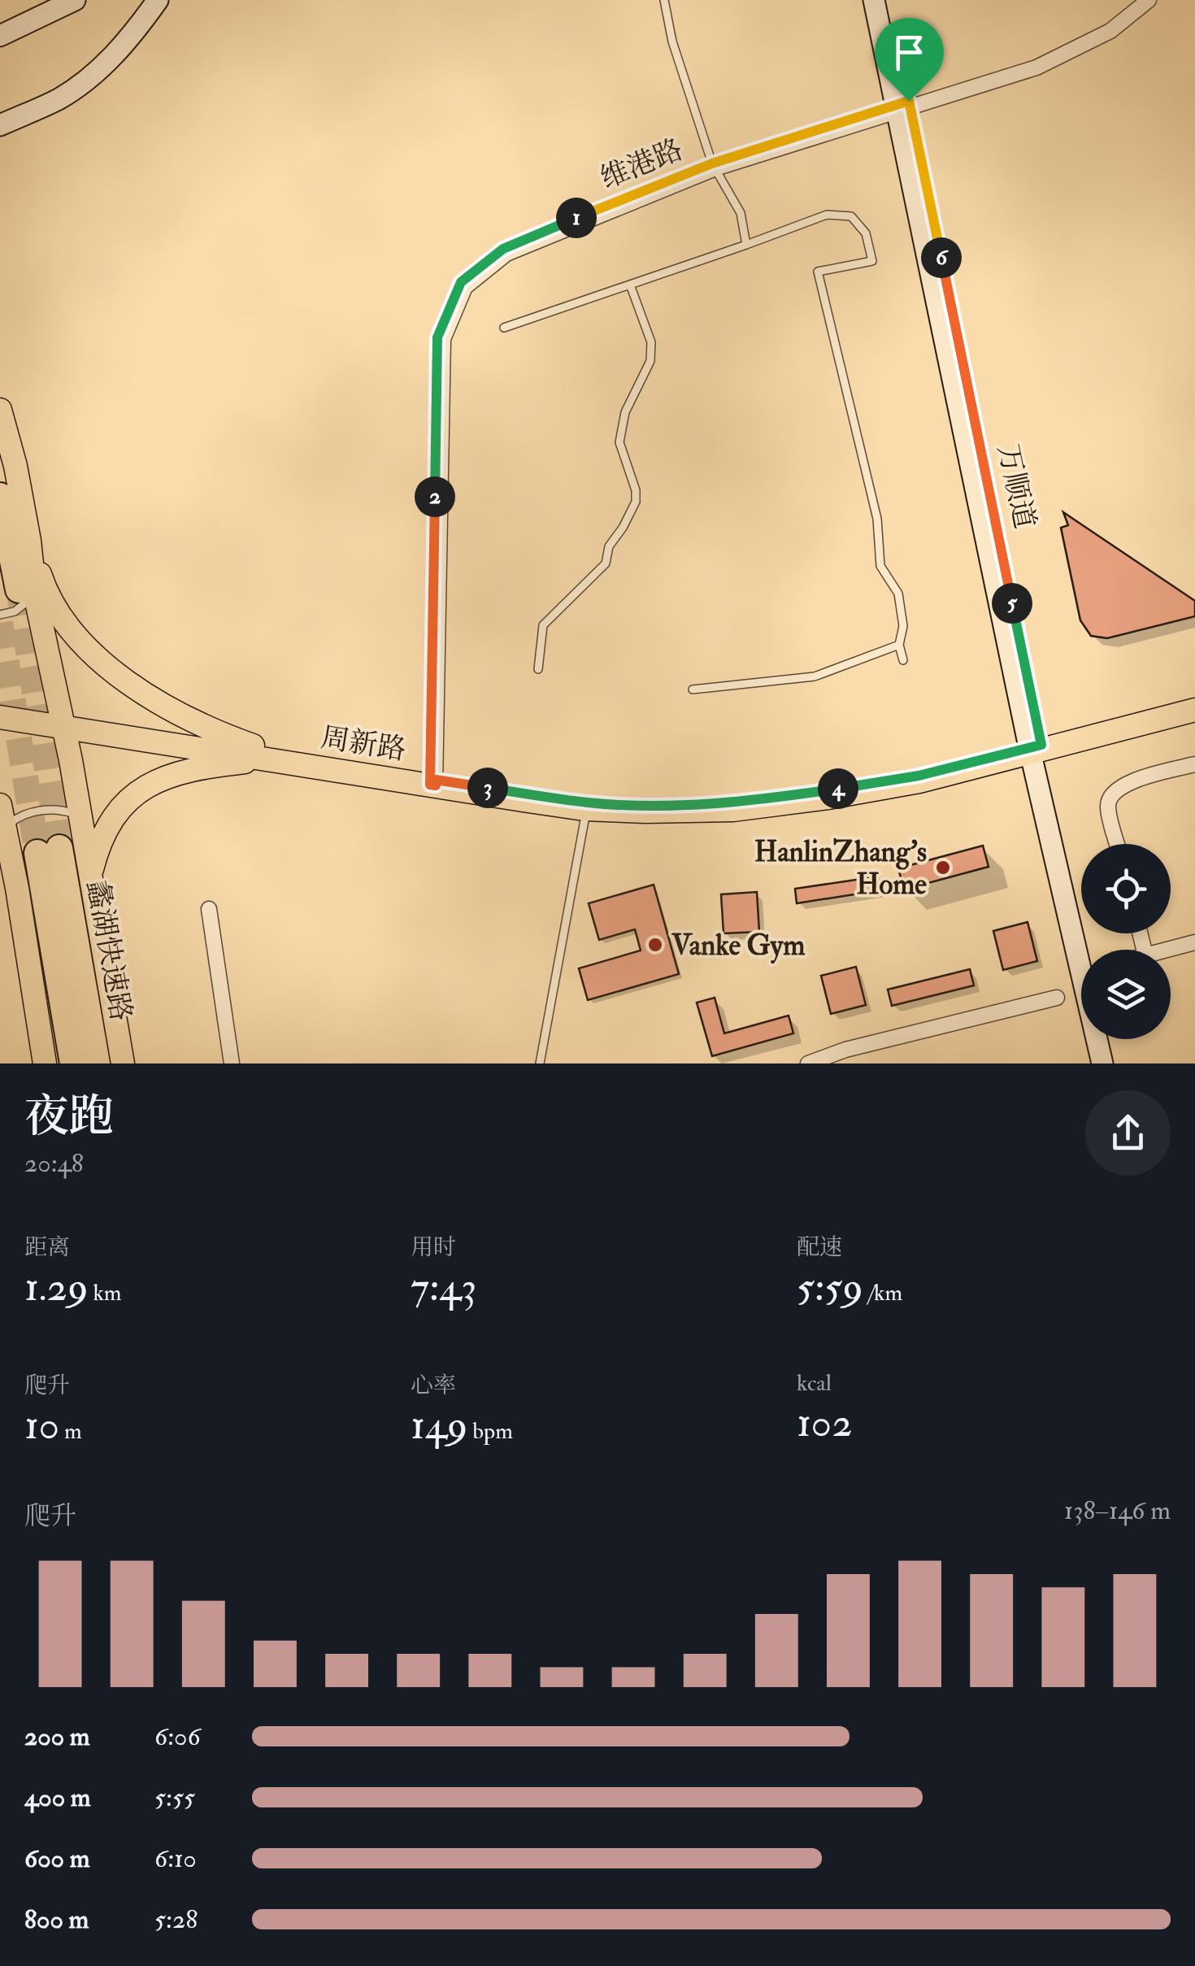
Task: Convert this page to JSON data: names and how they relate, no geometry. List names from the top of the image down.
{
  "streets": {
    "highway": ["蠡湖快速路"],
    "main road": ["周新路"],
    "street": ["维港路", "万顺道"]
  },
  "crossings": [
    ["维港路", "万顺道"],
    ["维港路", "周新路"],
    ["万顺道", "周新路"]
  ],
  "places": ["HanlinZhang's Home", "Vanke Gym"],
  "page": {
    "pins": [
      "1",
      "6",
      "2",
      "5",
      "3",
      "4"
    ],
    "heading": ["夜跑", "20:48"],
    "stats": [
      ["距离", "1.29 km"],
      ["用时", "7:43"],
      ["配速", "5:59 /km"],
      ["爬升", "10 m"],
      ["心率", "149 bpm"],
      ["kcal", "102"]
    ],
    "chart": ["爬升", "138–146 m"],
    "list": [
      {
        "name": "200 m",
        "note": "6:06"
      },
      {
        "name": "400 m",
        "note": "5:55"
      },
      {
        "name": "600 m",
        "note": "6:10"
      },
      {
        "name": "800 m",
        "note": "5:28"
      }
    ]
  }
}
